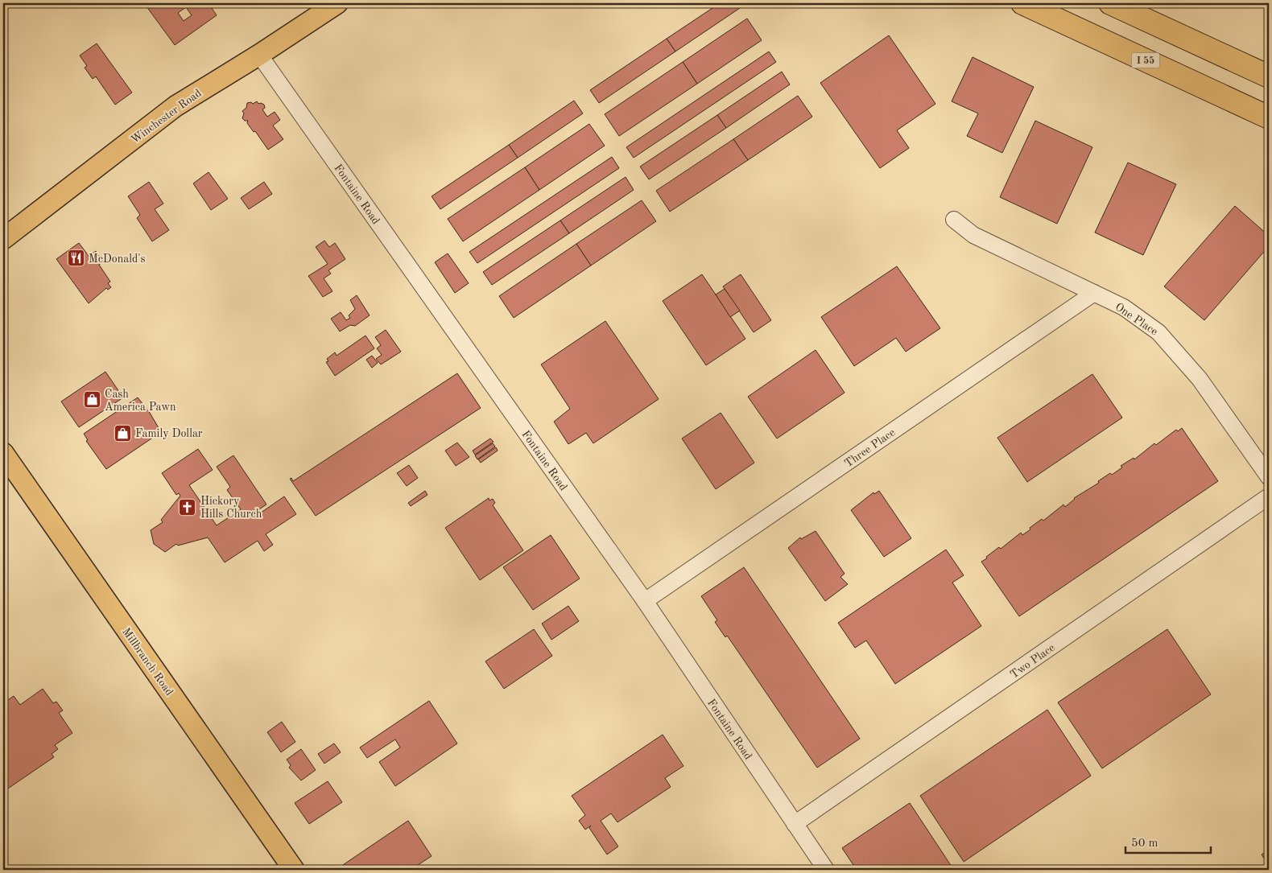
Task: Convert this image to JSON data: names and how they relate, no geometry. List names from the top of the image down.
{
  "streets": {
    "highway": ["I 55"],
    "main road": ["Winchester Road", "Millbranch Road"],
    "street": [
      "Fontaine Road",
      "One Place",
      "Three Place",
      "Two Place"
    ]
  },
  "crossings": [
    ["Winchester Road", "Fontaine Road"],
    ["Fontaine Road", "Three Place"],
    ["Fontaine Road", "Two Place"],
    ["One Place", "Three Place"]
  ],
  "places": {
    "restaurant": ["McDonald's"],
    "shop": ["Cash America Pawn", "Family Dollar"],
    "church": ["Hickory Hills Church"]
  },
  "scale_bar": "50 m"
}
